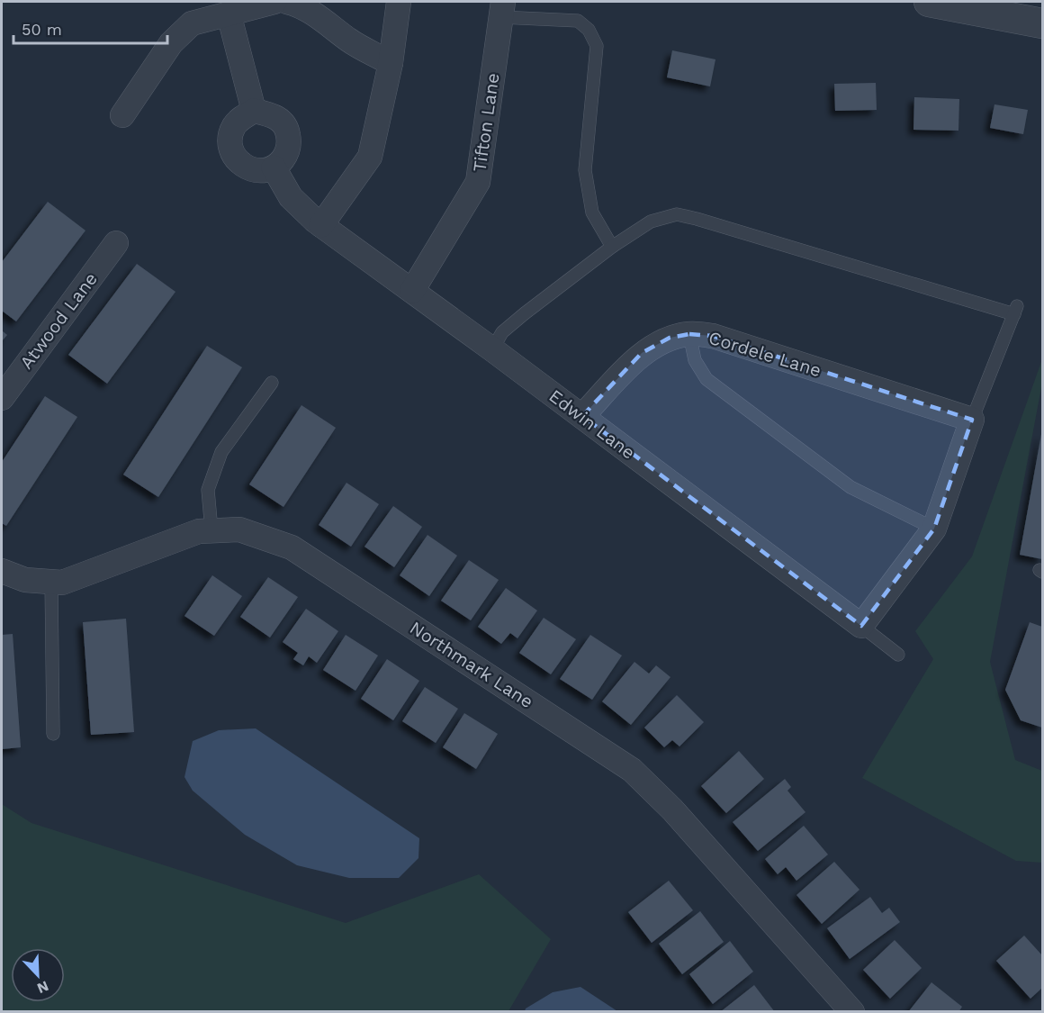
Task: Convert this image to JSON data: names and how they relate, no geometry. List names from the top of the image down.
{
  "streets": {
    "street": [
      "Tifton Lane",
      "Atwood Lane",
      "Cordele Lane",
      "Edwin Lane",
      "Northmark Lane"
    ]
  },
  "crossings": [
    ["Tifton Lane", "Edwin Lane"],
    ["Cordele Lane", "Edwin Lane"]
  ],
  "scale_bar": "50 m",
  "north": "bottom right"
}
